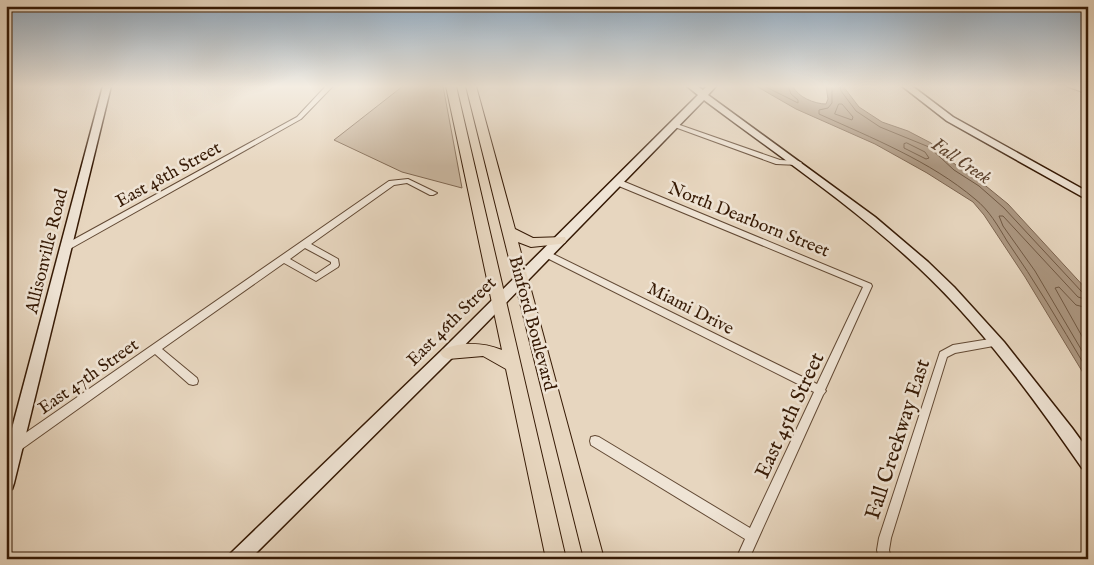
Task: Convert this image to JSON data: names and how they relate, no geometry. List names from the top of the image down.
{
  "streets": {
    "main road": ["Allisonville Road", "East 46th Street", "Binford Boulevard"],
    "street": [
      "East 48th Street",
      "North Dearborn Street",
      "Miami Drive",
      "East 47th Street",
      "East 45th Street",
      "Fall Creekway East"
    ]
  },
  "crossings": [
    ["East 48th Street", "Allisonville Road"],
    ["North Dearborn Street", "East 46th Street"],
    ["North Dearborn Street", "East 45th Street"],
    ["Allisonville Road", "East 47th Street"],
    ["Miami Drive", "East 46th Street"],
    ["Miami Drive", "East 45th Street"],
    ["East 46th Street", "Binford Boulevard"]
  ],
  "water": ["Fall Creek"]
}
